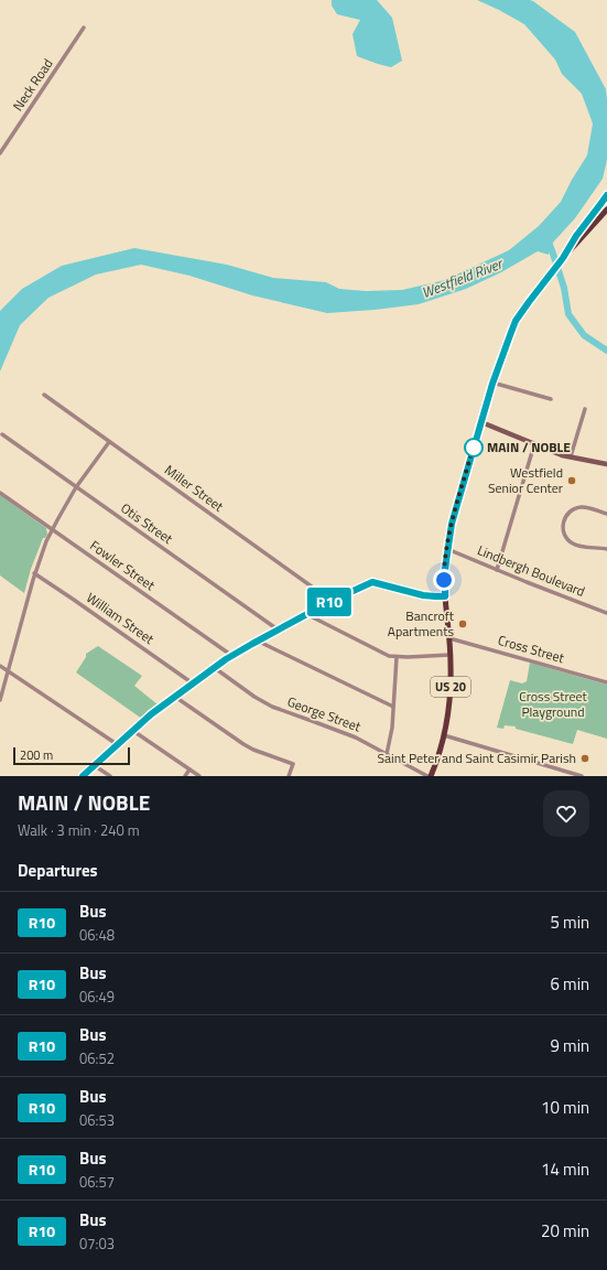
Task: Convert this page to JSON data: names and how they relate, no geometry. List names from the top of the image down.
{
  "streets": {
    "main road": ["US 20"],
    "street": [
      "Neck Road",
      "Miller Street",
      "Otis Street",
      "Fowler Street",
      "Lindbergh Boulevard",
      "William Street",
      "Cross Street",
      "George Street"
    ]
  },
  "crossings": [
    ["Lindbergh Boulevard", "US 20"],
    ["Cross Street", "US 20"],
    ["US 20", "George Street"]
  ],
  "water": ["Westfield River"],
  "parks": ["Cross Street Playground"],
  "places": [
    "MAIN / NOBLE",
    "Westfield Senior Center",
    "Bancroft Apartments",
    "Saint Peter and Saint Casimir Parish"
  ],
  "lines": ["bus line R10"],
  "scale_bar": "200 m",
  "page": {
    "on_map": "R10",
    "scale": "200 m",
    "heading": [
      ["MAIN / NOBLE", "Walk · 3 min · 240 m"],
      "Departures"
    ],
    "list": [
      {
        "mark": "R10",
        "name": "Bus",
        "note": "06:48",
        "value": "5 min"
      },
      {
        "mark": "R10",
        "name": "Bus",
        "note": "06:49",
        "value": "6 min"
      },
      {
        "mark": "R10",
        "name": "Bus",
        "note": "06:52",
        "value": "9 min"
      },
      {
        "mark": "R10",
        "name": "Bus",
        "note": "06:53",
        "value": "10 min"
      },
      {
        "mark": "R10",
        "name": "Bus",
        "note": "06:57",
        "value": "14 min"
      },
      {
        "mark": "R10",
        "name": "Bus",
        "note": "07:03",
        "value": "20 min"
      }
    ]
  }
}
